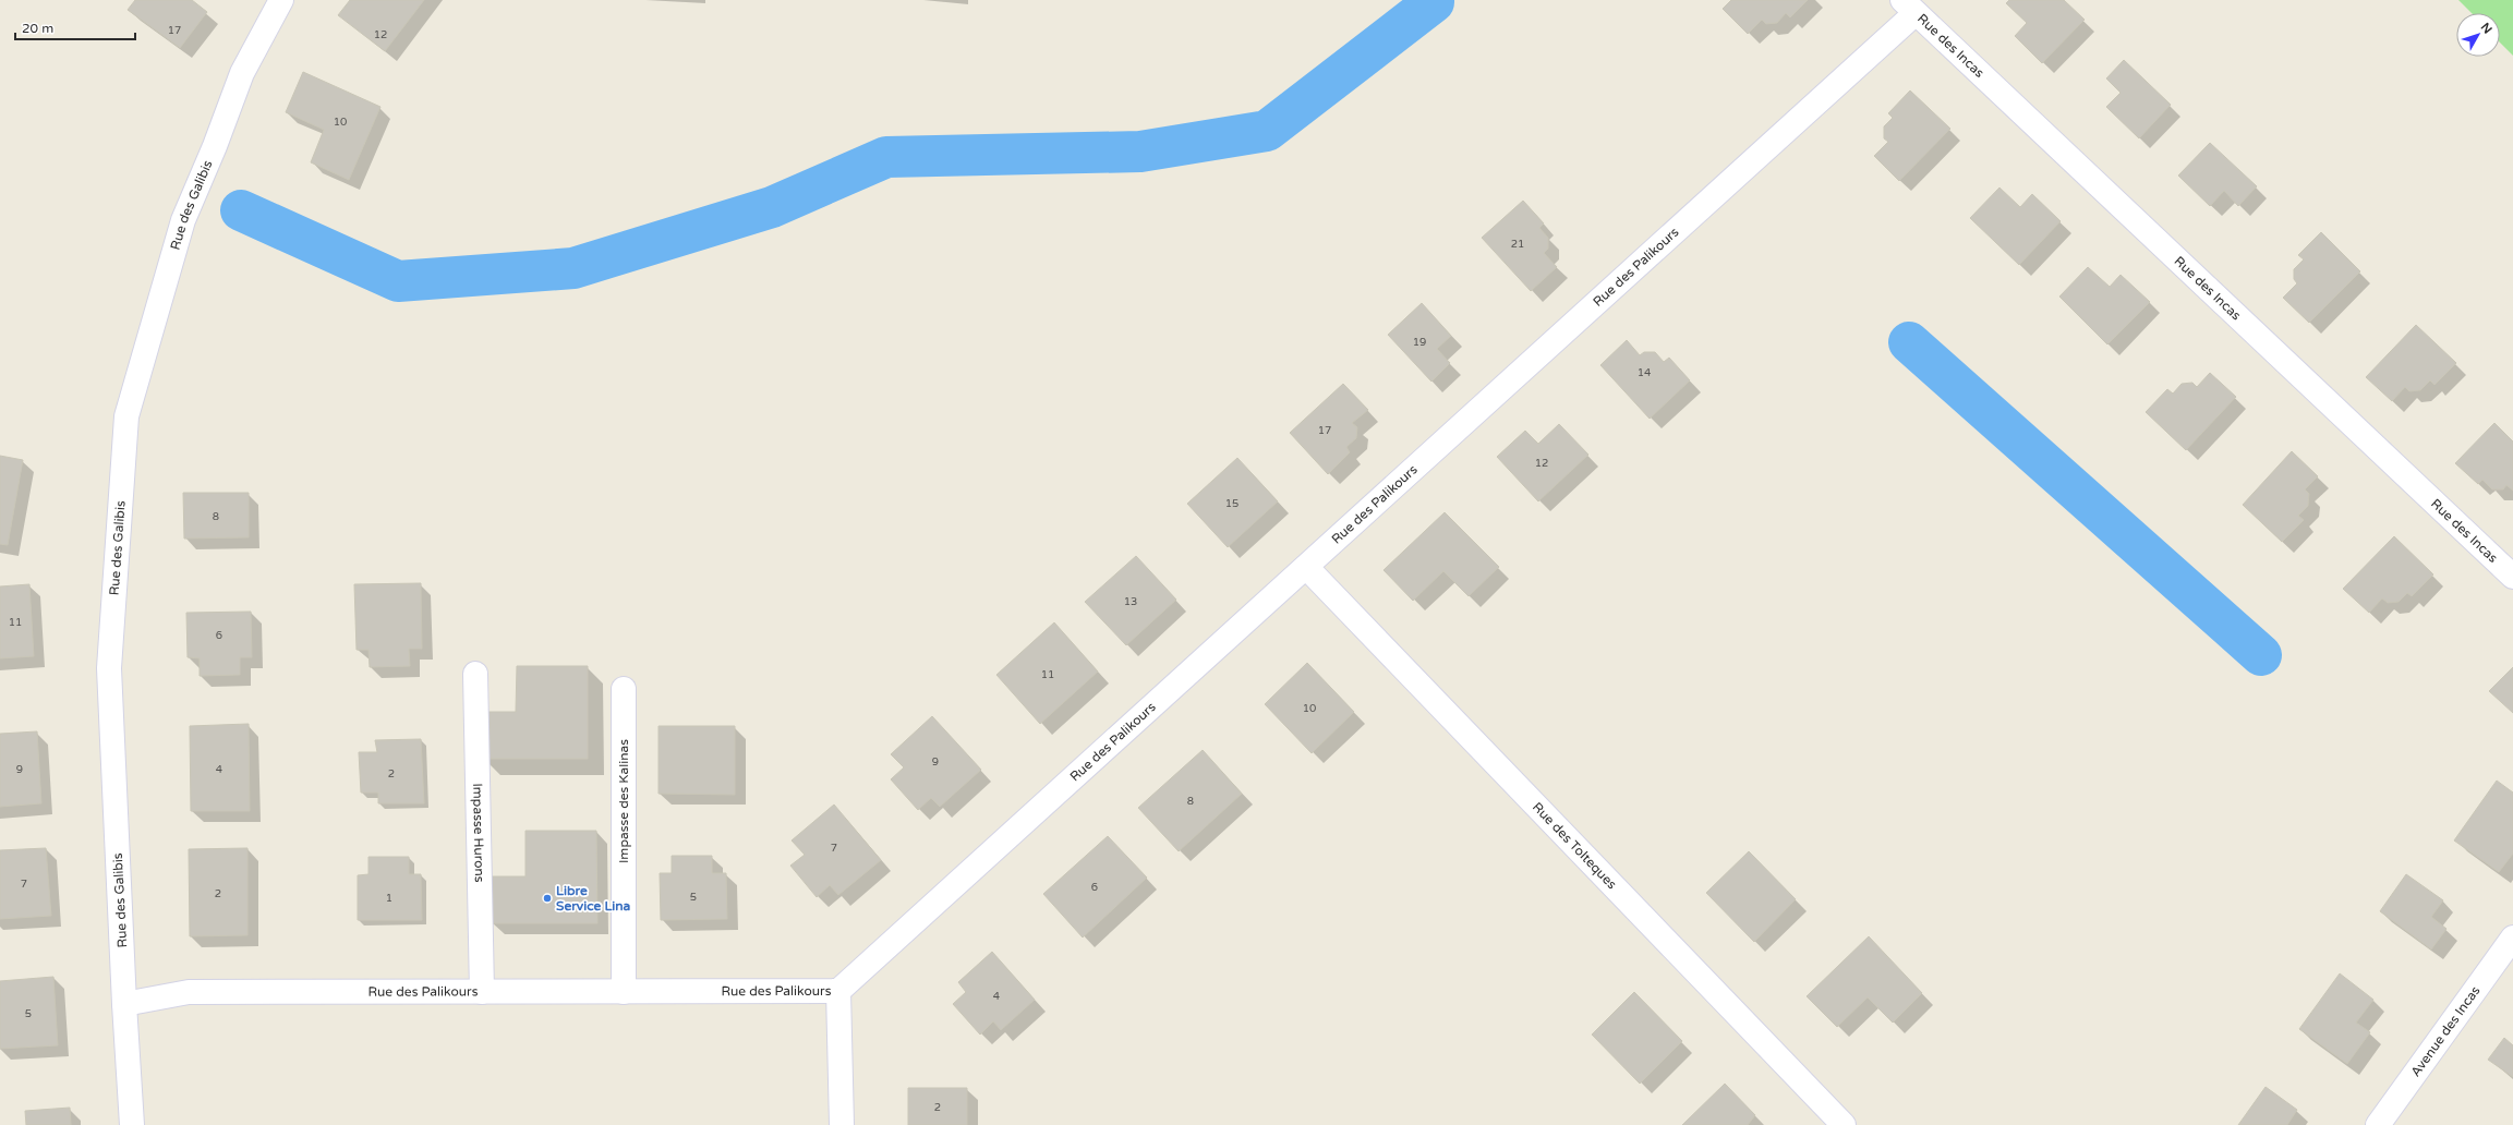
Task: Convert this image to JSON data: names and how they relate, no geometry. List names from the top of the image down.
{
  "streets": {
    "street": [
      "Rue des Incas",
      "Rue des Galibis",
      "Rue des Palikours",
      "Impasse des Kalinas",
      "Impasse Hurons",
      "Rue des Tolteques",
      "Avenue des Incas"
    ]
  },
  "crossings": [
    ["Rue des Incas", "Rue des Palikours"],
    ["Rue des Galibis", "Rue des Palikours"],
    ["Rue des Palikours", "Impasse des Kalinas"],
    ["Rue des Palikours", "Impasse Hurons"],
    ["Rue des Palikours", "Rue des Tolteques"]
  ],
  "places": ["Libre Service Lina"],
  "house_numbers": [
    "17",
    "12",
    "10",
    "21",
    "19",
    "14",
    "17",
    "12",
    "15",
    "8",
    "13",
    "11",
    "6",
    "11",
    "10",
    "9",
    "9",
    "4",
    "2",
    "8",
    "7",
    "7",
    "6",
    "2",
    "5",
    "1",
    "4",
    "5",
    "2"
  ],
  "scale_bar": "20 m",
  "north": "top right"
}
